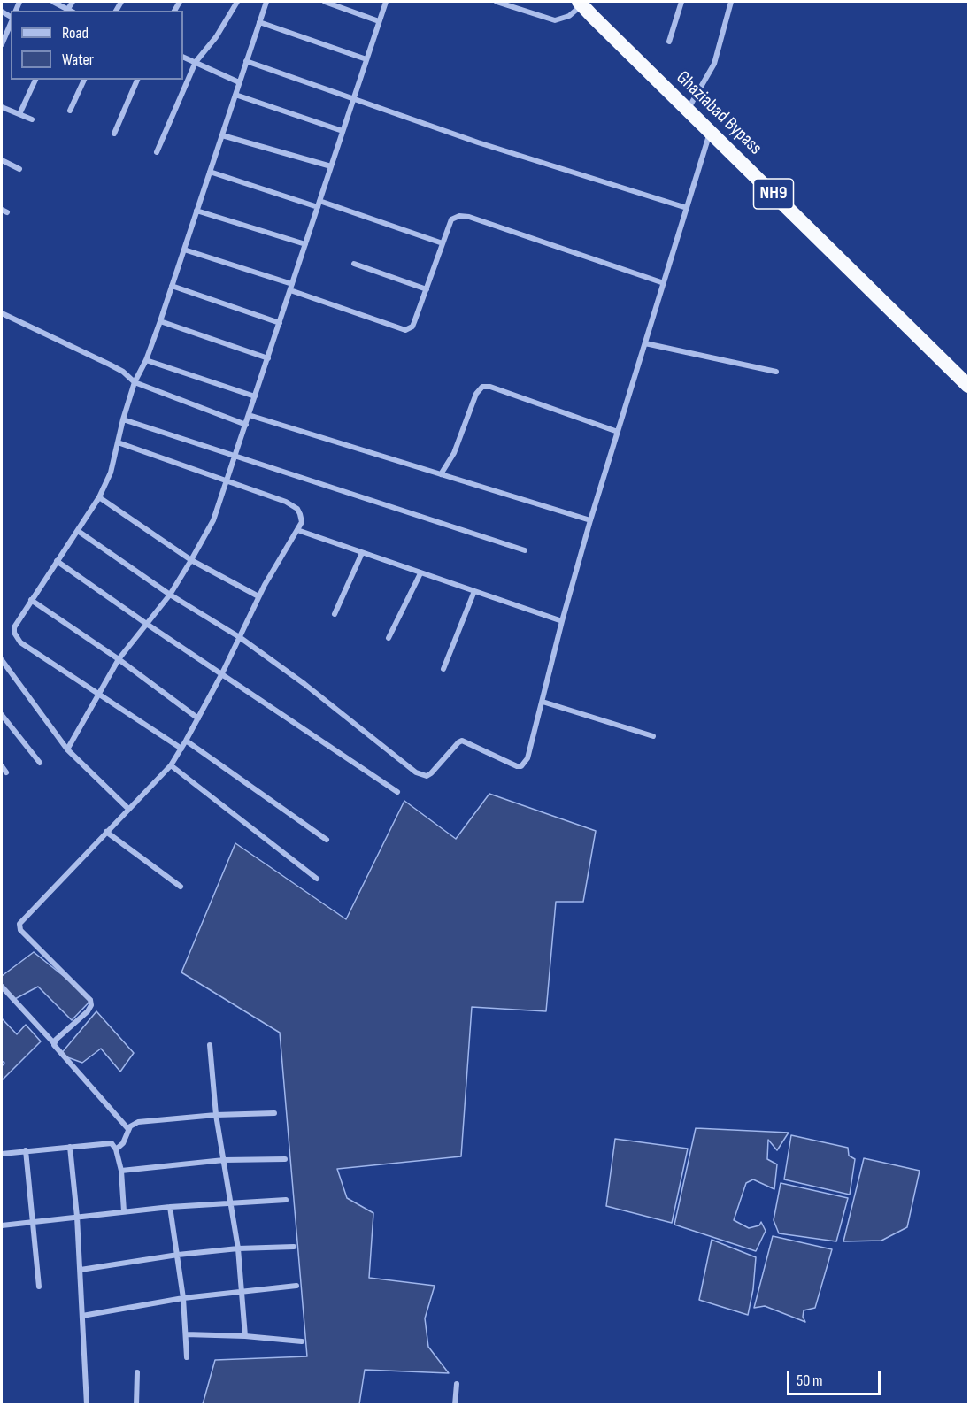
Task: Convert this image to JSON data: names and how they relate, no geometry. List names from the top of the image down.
{
  "streets": {
    "highway": ["Ghaziabad Bypass", "NH9"]
  },
  "legend": ["Road", "Water"],
  "scale_bar": "50 m"
}
